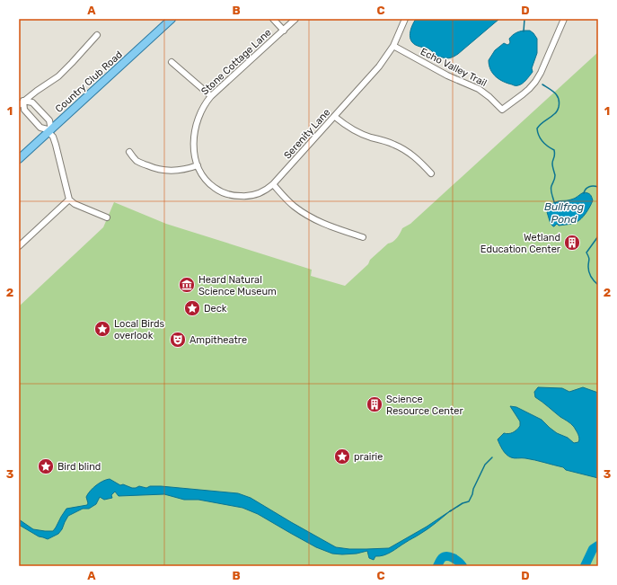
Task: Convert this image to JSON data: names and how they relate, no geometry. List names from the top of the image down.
{
  "streets": {
    "main road": ["Country Club Road"],
    "street": ["Stone Cottage Lane", "Echo Valley Trail", "Serenity Lane"]
  },
  "crossings": [
    ["Stone Cottage Lane", "Serenity Lane"],
    ["Echo Valley Trail", "Serenity Lane"]
  ],
  "water": ["Bullfrog Pond"],
  "places": {
    "building": ["Wetland Education Center", "Science Resource Center"],
    "museum": ["Heard Natural Science Museum"],
    "place": [
      "Deck",
      "Local Birds overlook",
      "prairie",
      "Bird blind"
    ],
    "theatre": ["Ampitheatre"]
  },
  "grid": {
    "columns": [
      "A",
      "B",
      "C",
      "D"
    ],
    "rows": ["1", "2", "3"]
  }
}
